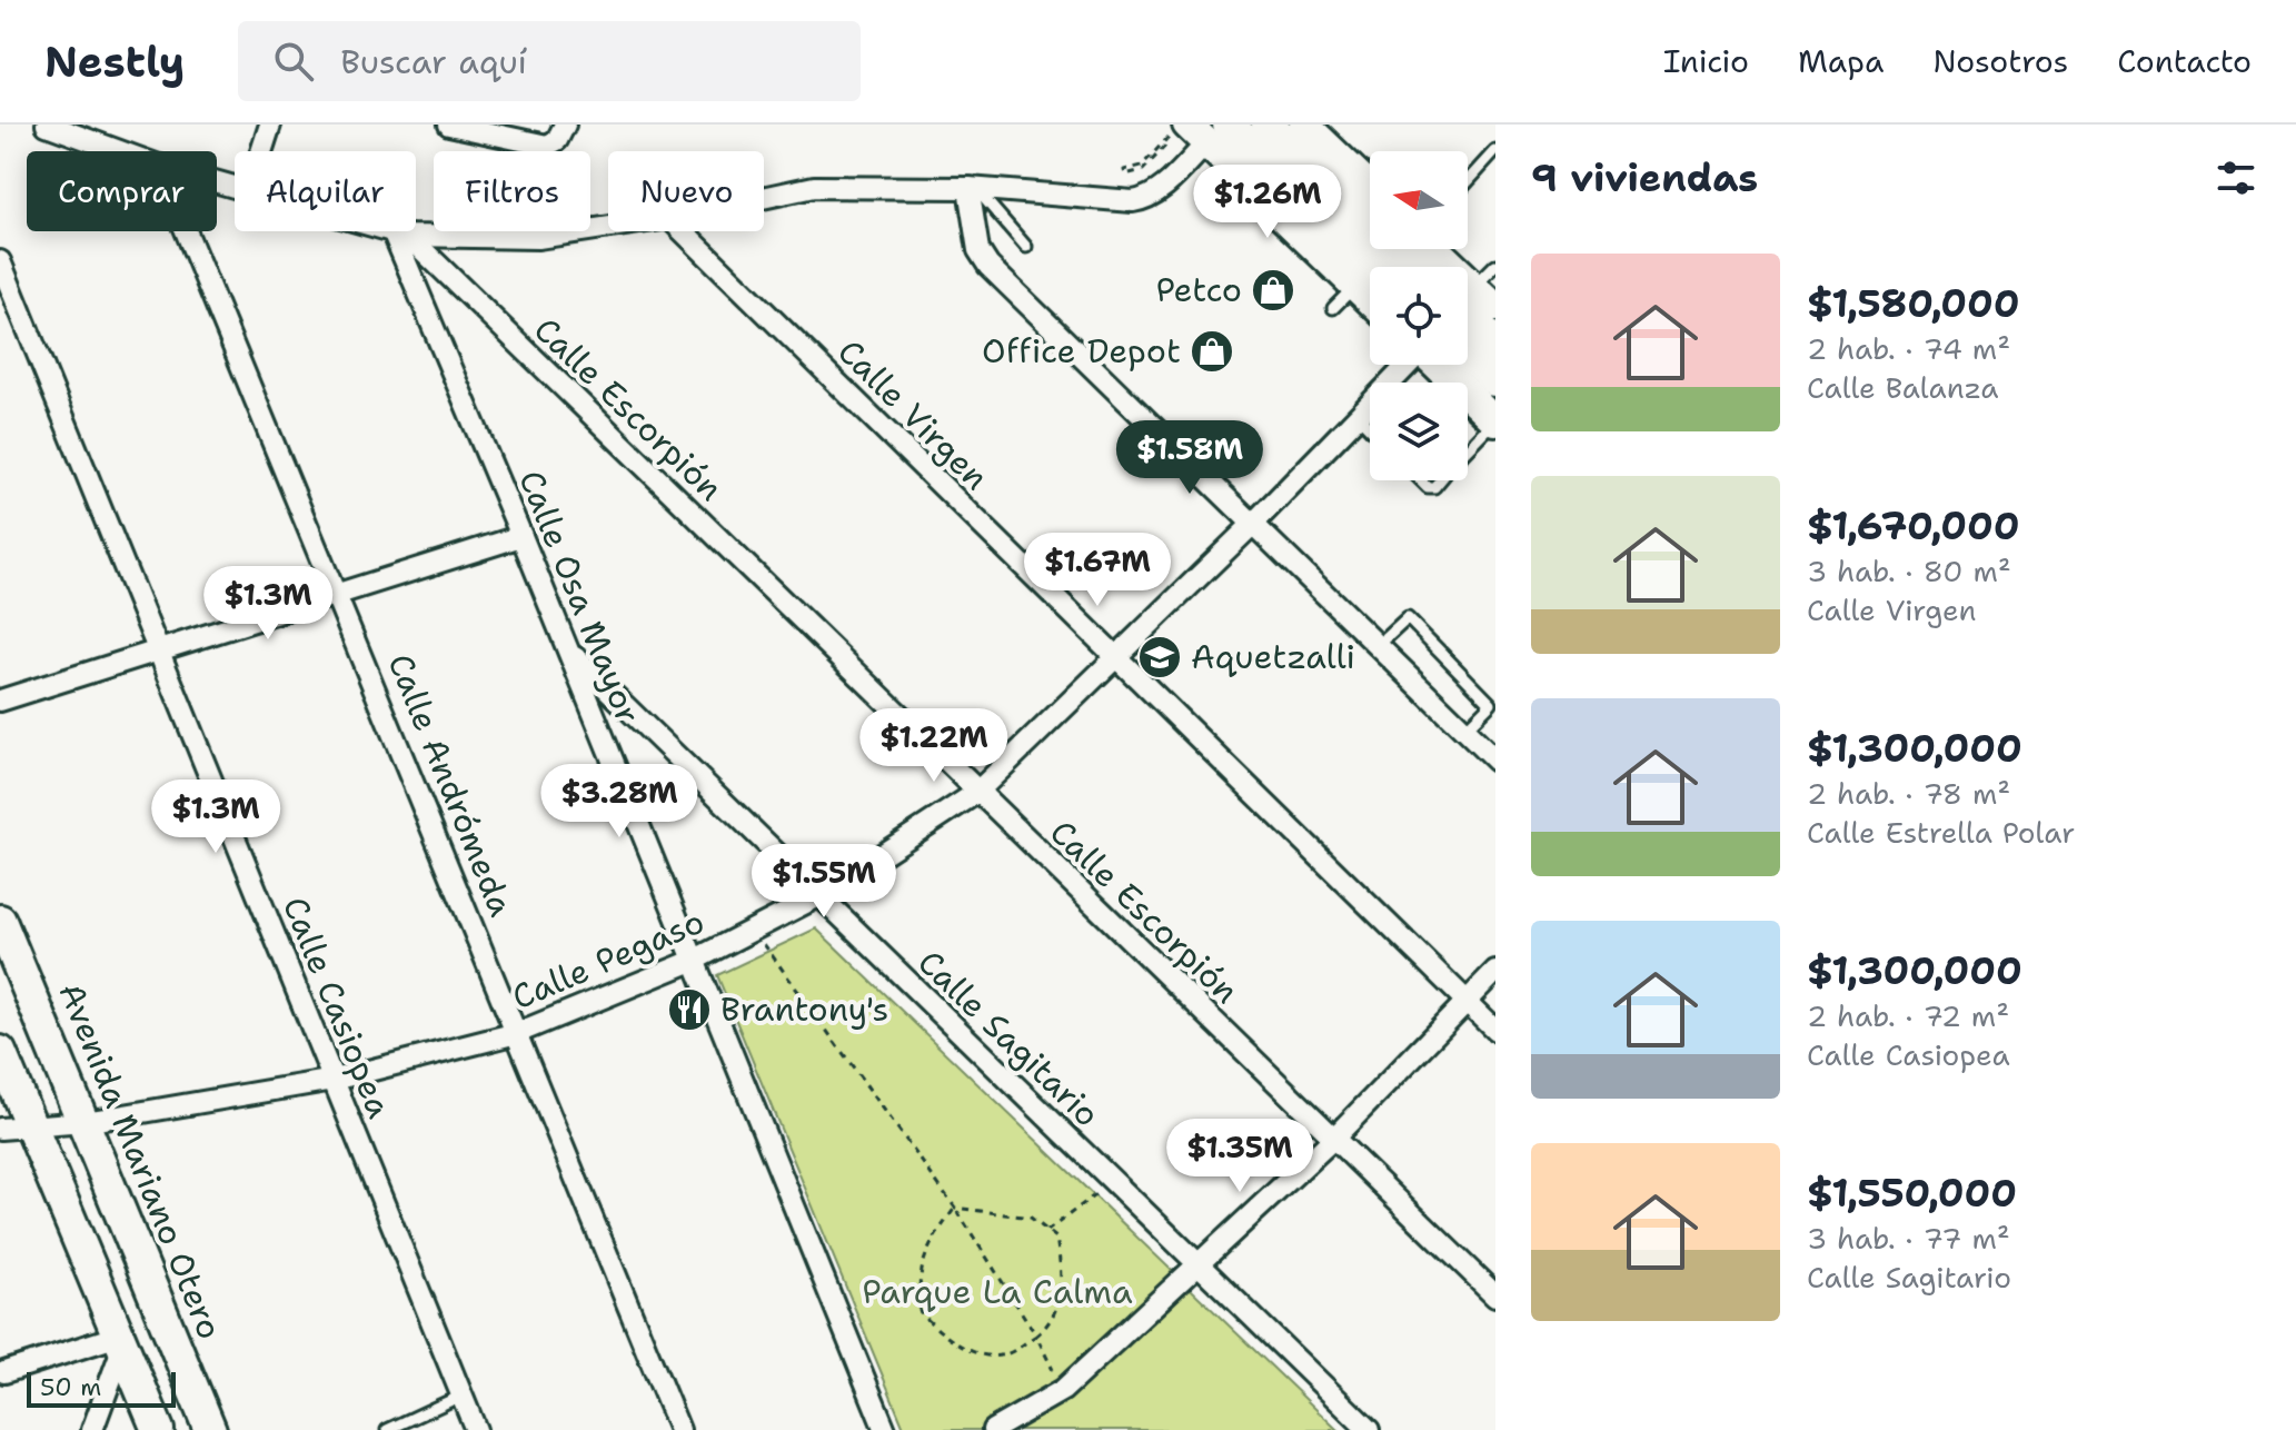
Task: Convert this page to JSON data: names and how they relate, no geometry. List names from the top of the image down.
{
  "streets": {
    "main road": ["Avenida Mariano Otero"],
    "street": [
      "Calle Escorpión",
      "Calle Virgen",
      "Calle Osa Mayor",
      "Calle Andrómeda",
      "Calle Pegaso",
      "Calle Casiopea",
      "Calle Sagitario"
    ]
  },
  "crossings": [
    ["Calle Escorpión", "Calle Osa Mayor"],
    ["Calle Escorpión", "Calle Pegaso"],
    ["Calle Virgen", "Calle Pegaso"],
    ["Calle Osa Mayor", "Calle Pegaso"],
    ["Calle Osa Mayor", "Calle Sagitario"],
    ["Calle Andrómeda", "Calle Pegaso"],
    ["Calle Pegaso", "Calle Casiopea"],
    ["Calle Pegaso", "Calle Sagitario"],
    ["Calle Pegaso", "Avenida Mariano Otero"]
  ],
  "parks": ["Parque La Calma"],
  "places": {
    "shop": ["Petco", "Office Depot"],
    "school or university": ["Aquetzalli"],
    "restaurant": ["Brantony's"]
  },
  "scale_bar": "50 m",
  "north": "left",
  "page": {
    "header": "Nestly",
    "search": "Buscar aquí",
    "nav": [
      "Inicio",
      "Mapa",
      "Nosotros",
      "Contacto"
    ],
    "heading": "9 viviendas",
    "chip": [
      "Comprar",
      "Alquilar",
      "Filtros",
      "Nuevo"
    ],
    "price": [
      "$1.26M",
      "$1.58M",
      "$1.67M",
      "$1.3M",
      "$1.22M",
      "$3.28M",
      "$1.3M",
      "$1.55M",
      "$1.35M"
    ],
    "list": [
      {
        "name": "$1,580,000",
        "note": "2 hab. · 74 m² · Calle Balanza"
      },
      {
        "name": "$1,670,000",
        "note": "3 hab. · 80 m² · Calle Virgen"
      },
      {
        "name": "$1,300,000",
        "note": "2 hab. · 78 m² · Calle Estrella Polar"
      },
      {
        "name": "$1,300,000",
        "note": "2 hab. · 72 m² · Calle Casiopea"
      },
      {
        "name": "$1,550,000",
        "note": "3 hab. · 77 m² · Calle Sagitario"
      }
    ],
    "scale": "50 m"
  }
}
